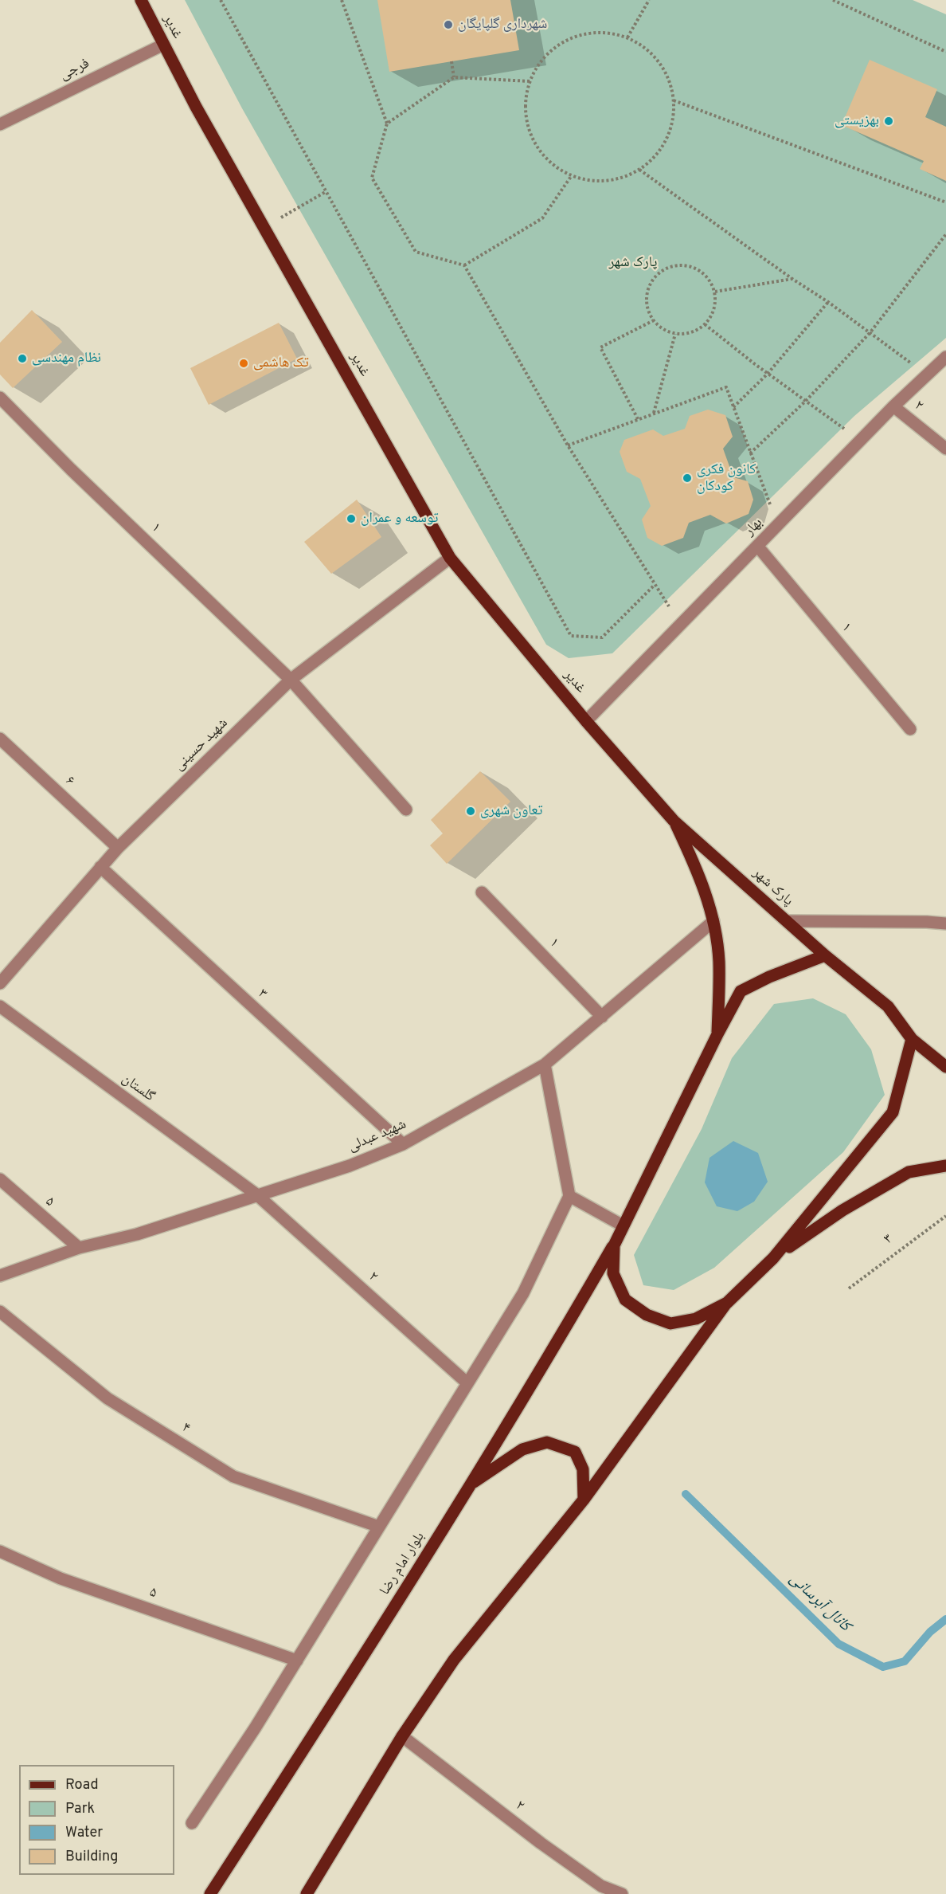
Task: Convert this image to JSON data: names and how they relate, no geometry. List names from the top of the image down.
{
  "streets": {
    "main road": ["غدیر", "پارک شهر", "بلوار امام رضا"],
    "street": [
      "فرجی",
      "۲",
      "بهار",
      "۱",
      "شهید حسینی",
      "۶",
      "۳",
      "گلستان",
      "شهید عبدلی",
      "۵",
      "۴"
    ]
  },
  "crossings": [
    ["غدیر", "فرجی"],
    ["غدیر", "بهار"],
    ["غدیر", "شهید حسینی"],
    ["غدیر", "پارک شهر"],
    ["۲", "بهار"],
    ["۲", "گلستان"],
    ["۲", "شهید عبدلی"],
    ["بهار", "۱"],
    ["بهار", "پارک شهر"],
    ["۱", "شهید حسینی"],
    ["۱", "شهید عبدلی"],
    ["شهید حسینی", "۶"],
    ["شهید حسینی", "۳"],
    ["۳", "شهید عبدلی"],
    ["گلستان", "شهید عبدلی"],
    ["شهید عبدلی", "۵"]
  ],
  "water": ["کانال آبرسانی"],
  "parks": ["پارک شهر"],
  "places": [
    "شهرداری گلپایگان",
    "بهزیستی",
    "نظام مهندسی",
    "تک هاشمی",
    "کانون فکری کودکان",
    "توسعه و عمران",
    "تعاون شهری"
  ],
  "legend": [
    "Road",
    "Park",
    "Water",
    "Building"
  ]
}
